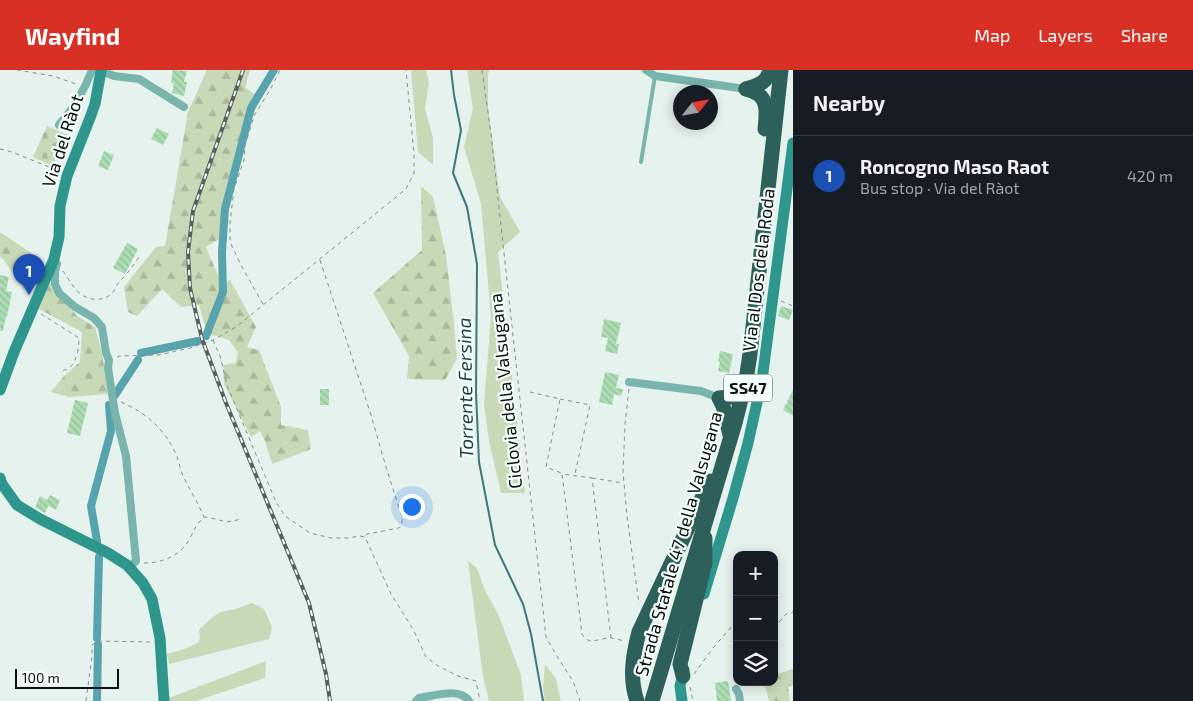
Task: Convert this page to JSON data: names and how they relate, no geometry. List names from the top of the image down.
{
  "streets": {
    "highway": ["SS47", "Strada Statale 47 della Valsugana"],
    "street": ["Via del Ràot", "Via al Dos dela Roda"],
    "path": ["Ciclovia della Valsugana"]
  },
  "water": ["Torrente Fersina"],
  "scale_bar": "100 m",
  "north": "top right",
  "page": {
    "header": "Wayfind",
    "nav": ["Map", "Layers", "Share"],
    "heading": "Nearby",
    "list": [
      {
        "mark": "1",
        "name": "Roncogno Maso Raot",
        "note": "Bus stop · Via del Ràot",
        "value": "420 m"
      }
    ],
    "pins": "1",
    "map_buttons": ["+", "−"],
    "scale": "100 m"
  }
}
